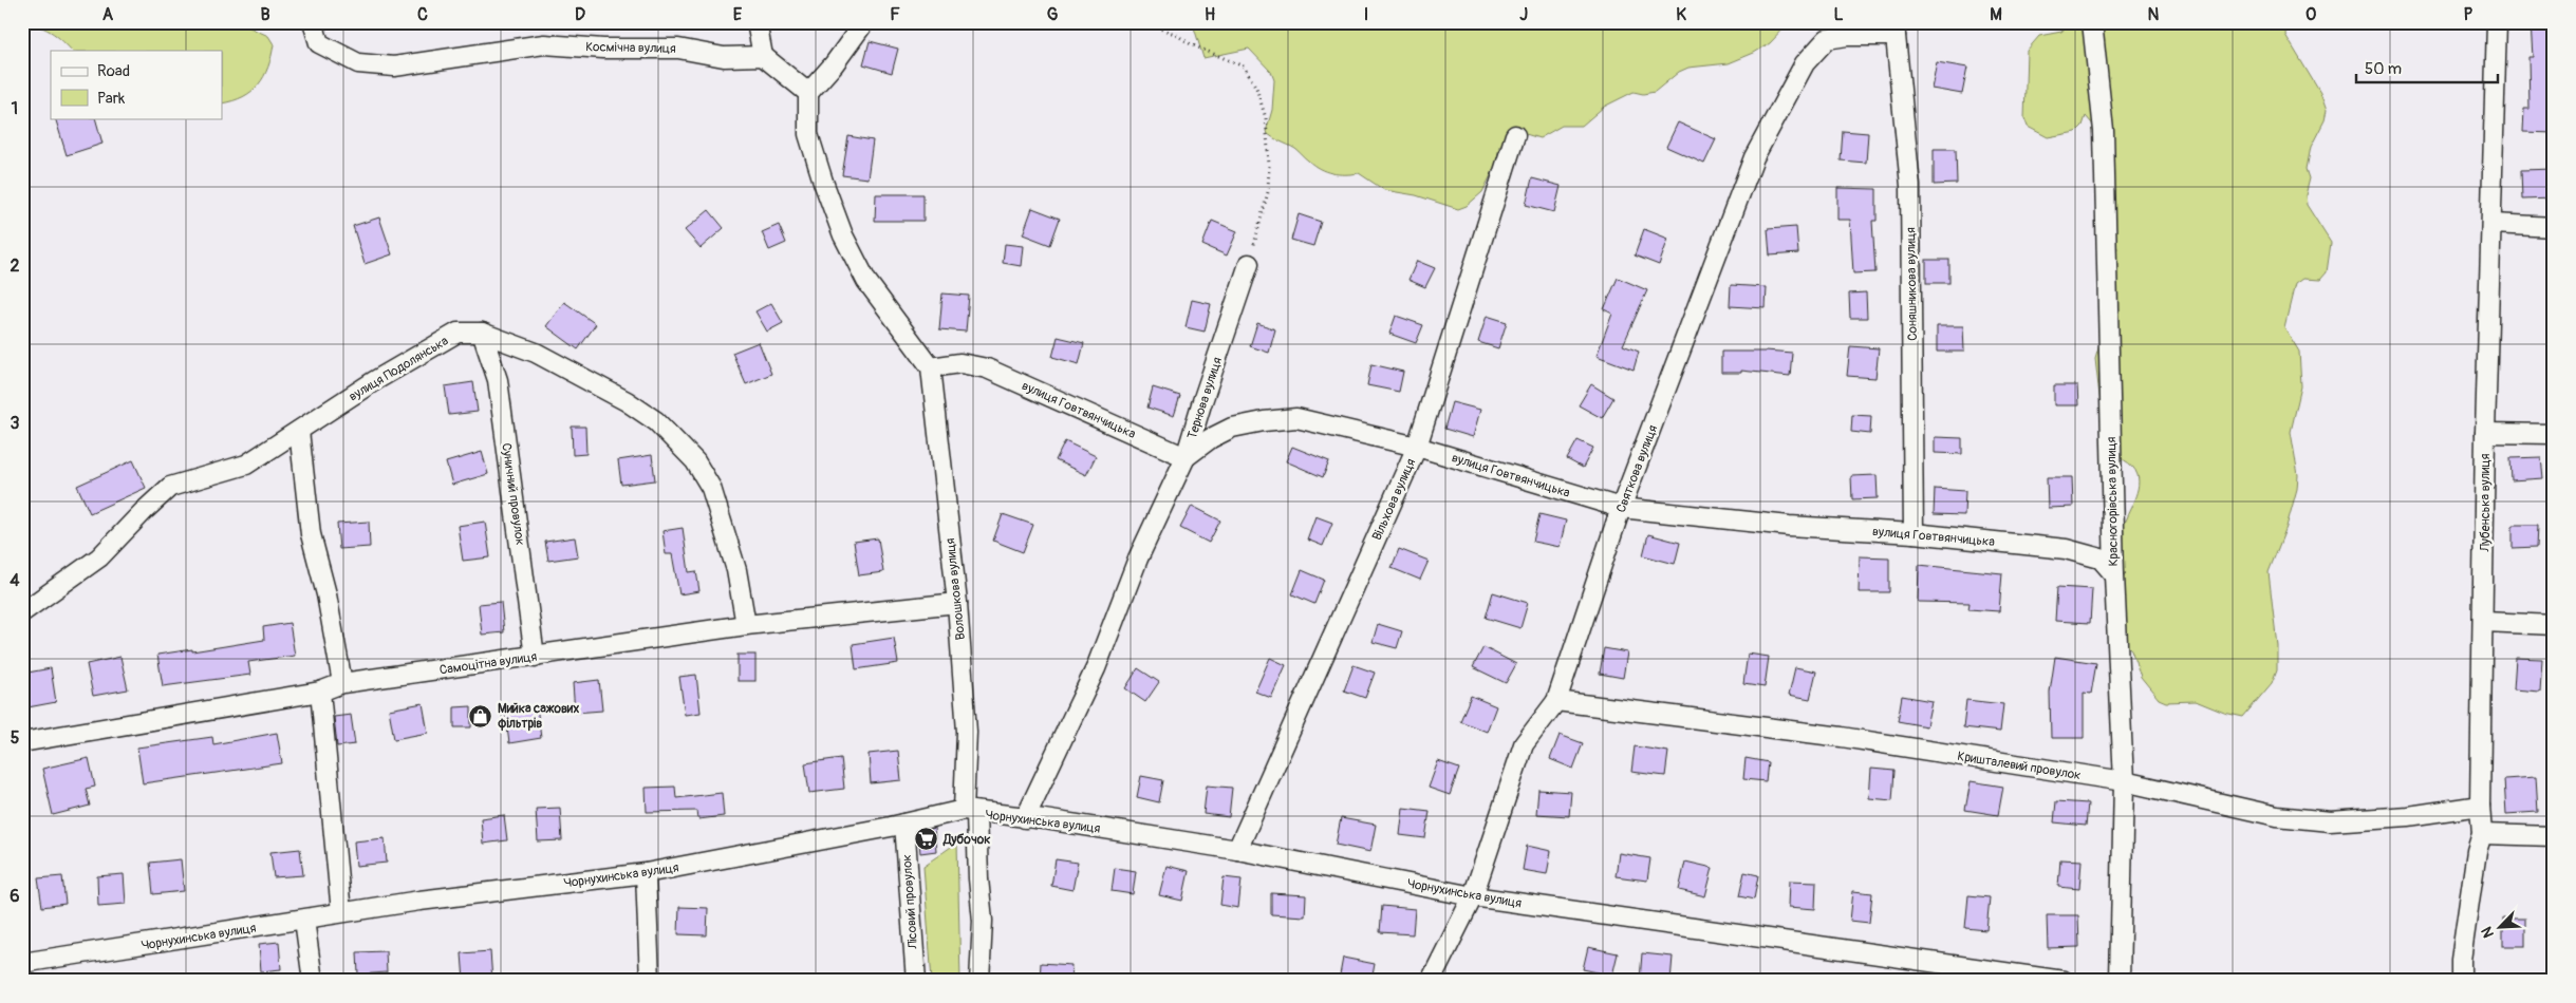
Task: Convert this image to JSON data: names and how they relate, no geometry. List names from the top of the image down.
{
  "streets": {
    "street": [
      "Космічна вулиця",
      "Соняшникова вулиця",
      "вулиця Подолянська",
      "Тернова вулиця",
      "вулиця Говтвянчицька",
      "Святкова вулиця",
      "Суничний провулок",
      "Вільхова вулиця",
      "Красногорівська вулиця",
      "Лубенська вулиця",
      "Волошкова вулиця",
      "Самоцітна вулиця",
      "Кришталевий провулок",
      "Чорнухинська вулиця",
      "Лісовий провулок"
    ]
  },
  "crossings": [
    ["Соняшникова вулиця", "вулиця Говтвянчицька"],
    ["Соняшникова вулиця", "Святкова вулиця"],
    ["вулиця Подолянська", "Суничний провулок"],
    ["вулиця Подолянська", "Самоцітна вулиця"],
    ["Тернова вулиця", "вулиця Говтвянчицька"],
    ["Тернова вулиця", "Чорнухинська вулиця"],
    ["вулиця Говтвянчицька", "Святкова вулиця"],
    ["вулиця Говтвянчицька", "Вільхова вулиця"],
    ["вулиця Говтвянчицька", "Красногорівська вулиця"],
    ["вулиця Говтвянчицька", "Волошкова вулиця"],
    ["Святкова вулиця", "Кришталевий провулок"],
    ["Святкова вулиця", "Чорнухинська вулиця"],
    ["Суничний провулок", "Самоцітна вулиця"],
    ["Вільхова вулиця", "Чорнухинська вулиця"],
    ["Красногорівська вулиця", "Кришталевий провулок"],
    ["Лубенська вулиця", "Кришталевий провулок"],
    ["Волошкова вулиця", "Самоцітна вулиця"],
    ["Волошкова вулиця", "Чорнухинська вулиця"],
    ["Чорнухинська вулиця", "Лісовий провулок"]
  ],
  "places": {
    "shop": ["Мийка сажових фільтрів"],
    "supermarket": ["Дубочок"]
  },
  "legend": ["Road", "Park"],
  "scale_bar": "50 m",
  "north": "bottom left",
  "grid": {
    "columns": [
      "A",
      "B",
      "C",
      "D",
      "E",
      "F",
      "G",
      "H",
      "I",
      "J",
      "K",
      "L",
      "M",
      "N",
      "O",
      "P"
    ],
    "rows": [
      "1",
      "2",
      "3",
      "4",
      "5",
      "6"
    ]
  }
}
